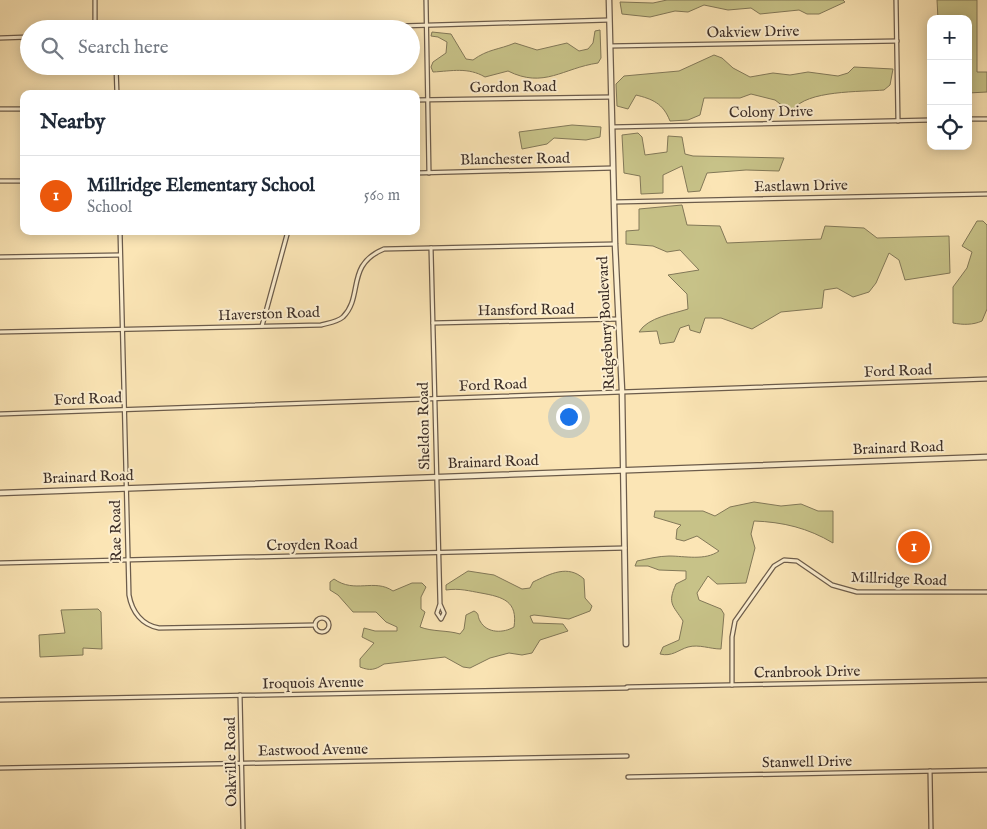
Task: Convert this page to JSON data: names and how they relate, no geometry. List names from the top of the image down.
{
  "streets": {
    "street": [
      "Oakview Drive",
      "Gordon Road",
      "Colony Drive",
      "Blanchester Road",
      "Eastlawn Drive",
      "Hansford Road",
      "Haverston Road",
      "Ridgebury Boulevard",
      "Ford Road",
      "Sheldon Road",
      "Brainard Road",
      "Rae Road",
      "Croyden Road",
      "Millridge Road",
      "Cranbrook Drive",
      "Iroquois Avenue",
      "Eastwood Avenue",
      "Oakville Road",
      "Stanwell Drive"
    ]
  },
  "crossings": [
    ["Oakview Drive", "Ridgebury Boulevard"],
    ["Gordon Road", "Ridgebury Boulevard"],
    ["Colony Drive", "Ridgebury Boulevard"],
    ["Blanchester Road", "Ridgebury Boulevard"],
    ["Eastlawn Drive", "Ridgebury Boulevard"],
    ["Hansford Road", "Ridgebury Boulevard"],
    ["Hansford Road", "Sheldon Road"],
    ["Haverston Road", "Ridgebury Boulevard"],
    ["Haverston Road", "Sheldon Road"],
    ["Haverston Road", "Rae Road"],
    ["Ridgebury Boulevard", "Ford Road"],
    ["Ridgebury Boulevard", "Brainard Road"],
    ["Ridgebury Boulevard", "Croyden Road"],
    ["Ford Road", "Sheldon Road"],
    ["Ford Road", "Rae Road"],
    ["Sheldon Road", "Brainard Road"],
    ["Sheldon Road", "Croyden Road"],
    ["Brainard Road", "Rae Road"],
    ["Rae Road", "Croyden Road"],
    ["Millridge Road", "Cranbrook Drive"],
    ["Cranbrook Drive", "Iroquois Avenue"],
    ["Iroquois Avenue", "Oakville Road"],
    ["Eastwood Avenue", "Oakville Road"]
  ],
  "page": {
    "map_buttons": ["+", "−"],
    "search": "Search here",
    "heading": "Nearby",
    "list": [
      {
        "mark": "1",
        "name": "Millridge Elementary School",
        "note": "School",
        "value": "560 m"
      }
    ],
    "pins": "1"
  }
}
